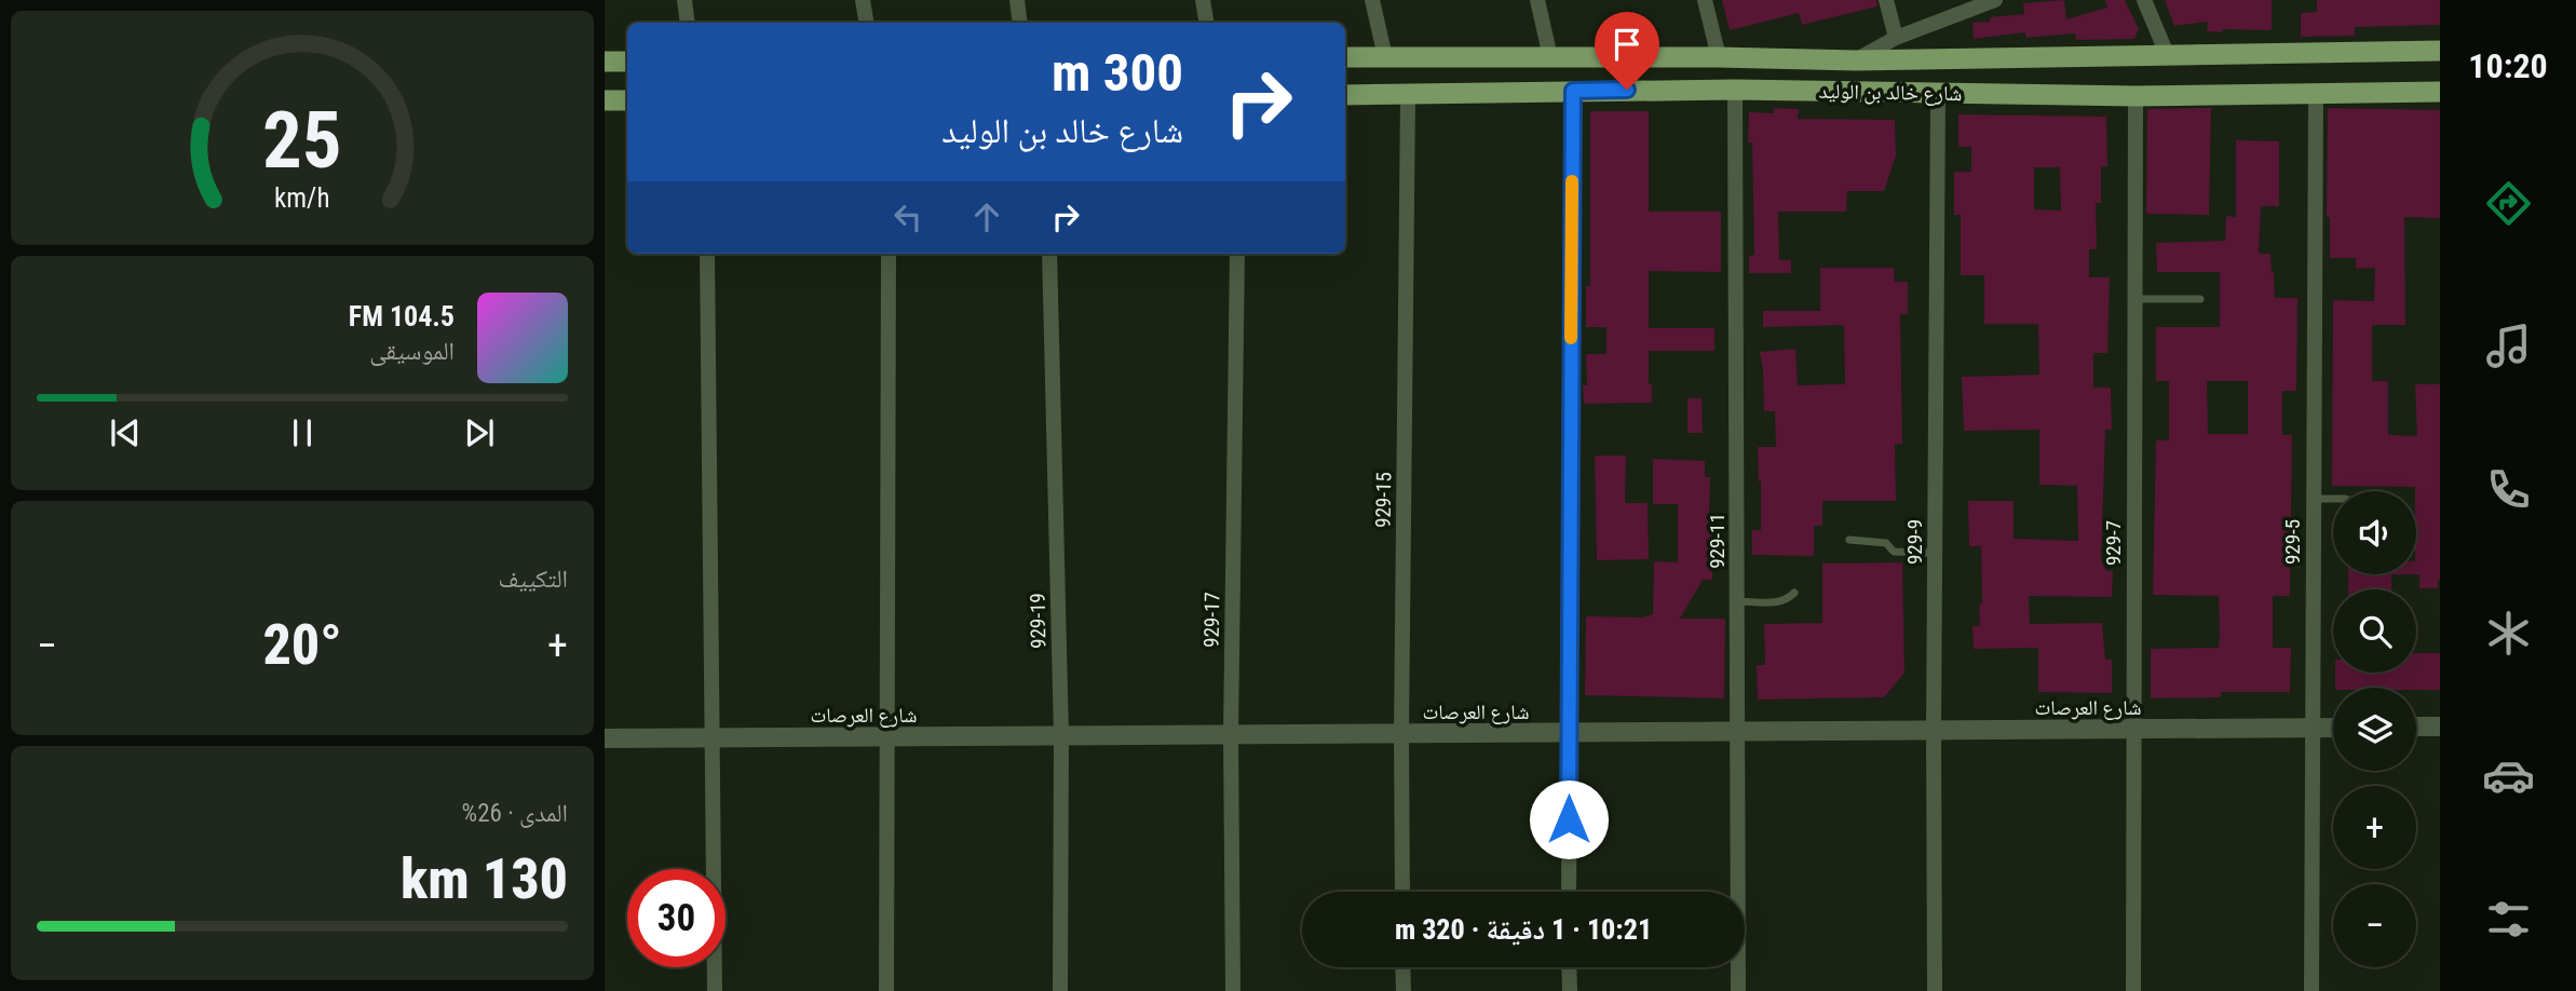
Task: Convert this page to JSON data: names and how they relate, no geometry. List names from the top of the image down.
{
  "streets": {
    "main road": ["شارع خالد بن الوليد"],
    "street": [
      "929-15",
      "929-11",
      "929-9",
      "929-5",
      "929-7",
      "929-17",
      "929-19",
      "شارع العرصات"
    ]
  },
  "crossings": [
    ["شارع خالد بن الوليد", "929-15"],
    ["شارع خالد بن الوليد", "929-11"],
    ["شارع خالد بن الوليد", "929-9"],
    ["شارع خالد بن الوليد", "929-5"],
    ["شارع خالد بن الوليد", "929-7"],
    ["929-15", "شارع العرصات"],
    ["929-11", "شارع العرصات"],
    ["929-9", "شارع العرصات"],
    ["929-5", "شارع العرصات"],
    ["929-7", "شارع العرصات"],
    ["929-17", "شارع العرصات"],
    ["929-19", "شارع العرصات"]
  ],
  "page": {
    "tabs": "10:20",
    "turn": ["300 m", "شارع خالد بن الوليد"],
    "song": ["104.5 FM", "الموسيقى"],
    "map_buttons": ["+", "−"],
    "tile": [
      "التكييف",
      ["المدى · 26%", "130 km"]
    ],
    "heat": ["−", "20°", "+"],
    "limit": "30",
    "trip": "10:21 · 1 دقيقة · 320 m",
    "gauge": ["25", "km/h"]
  }
}
